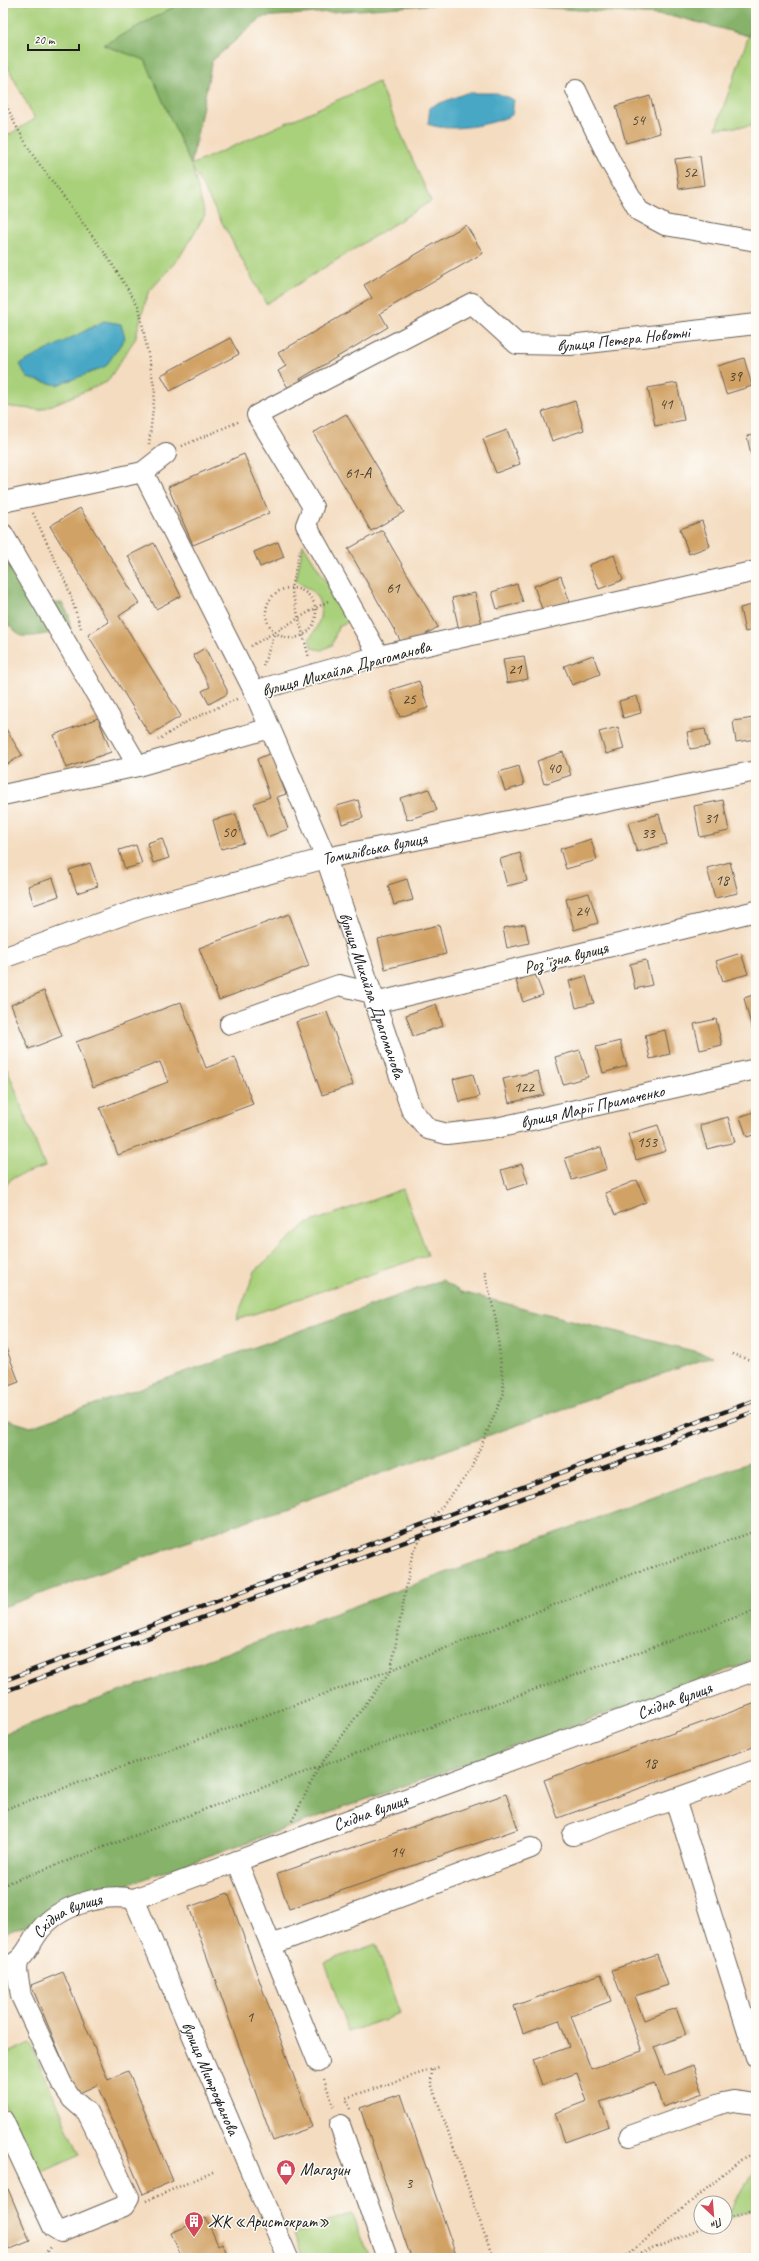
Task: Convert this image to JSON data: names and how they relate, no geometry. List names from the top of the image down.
{
  "streets": {
    "street": [
      "вулиця Петера Новотні",
      "вулиця Михайла Драгоманова",
      "Томилівська вулиця",
      "Розʼїзна вулиця",
      "вулиця Марії Примаченко",
      "Східна вулиця",
      "вулиця Митрофанова"
    ]
  },
  "crossings": [
    ["вулиця Михайла Драгоманова", "Томилівська вулиця"],
    ["вулиця Михайла Драгоманова", "Розʼїзна вулиця"],
    ["вулиця Михайла Драгоманова", "вулиця Марії Примаченко"],
    ["Східна вулиця", "вулиця Митрофанова"]
  ],
  "places": {
    "shop": ["Магазин"],
    "building": ["ЖК «Аристократ»"]
  },
  "house_numbers": [
    "54",
    "52",
    "39",
    "41",
    "61-А",
    "61",
    "21",
    "25",
    "40",
    "31",
    "50",
    "33",
    "18",
    "24",
    "122",
    "153",
    "18",
    "14",
    "1",
    "3"
  ],
  "scale_bar": "20 m",
  "north": "bottom right"
}
